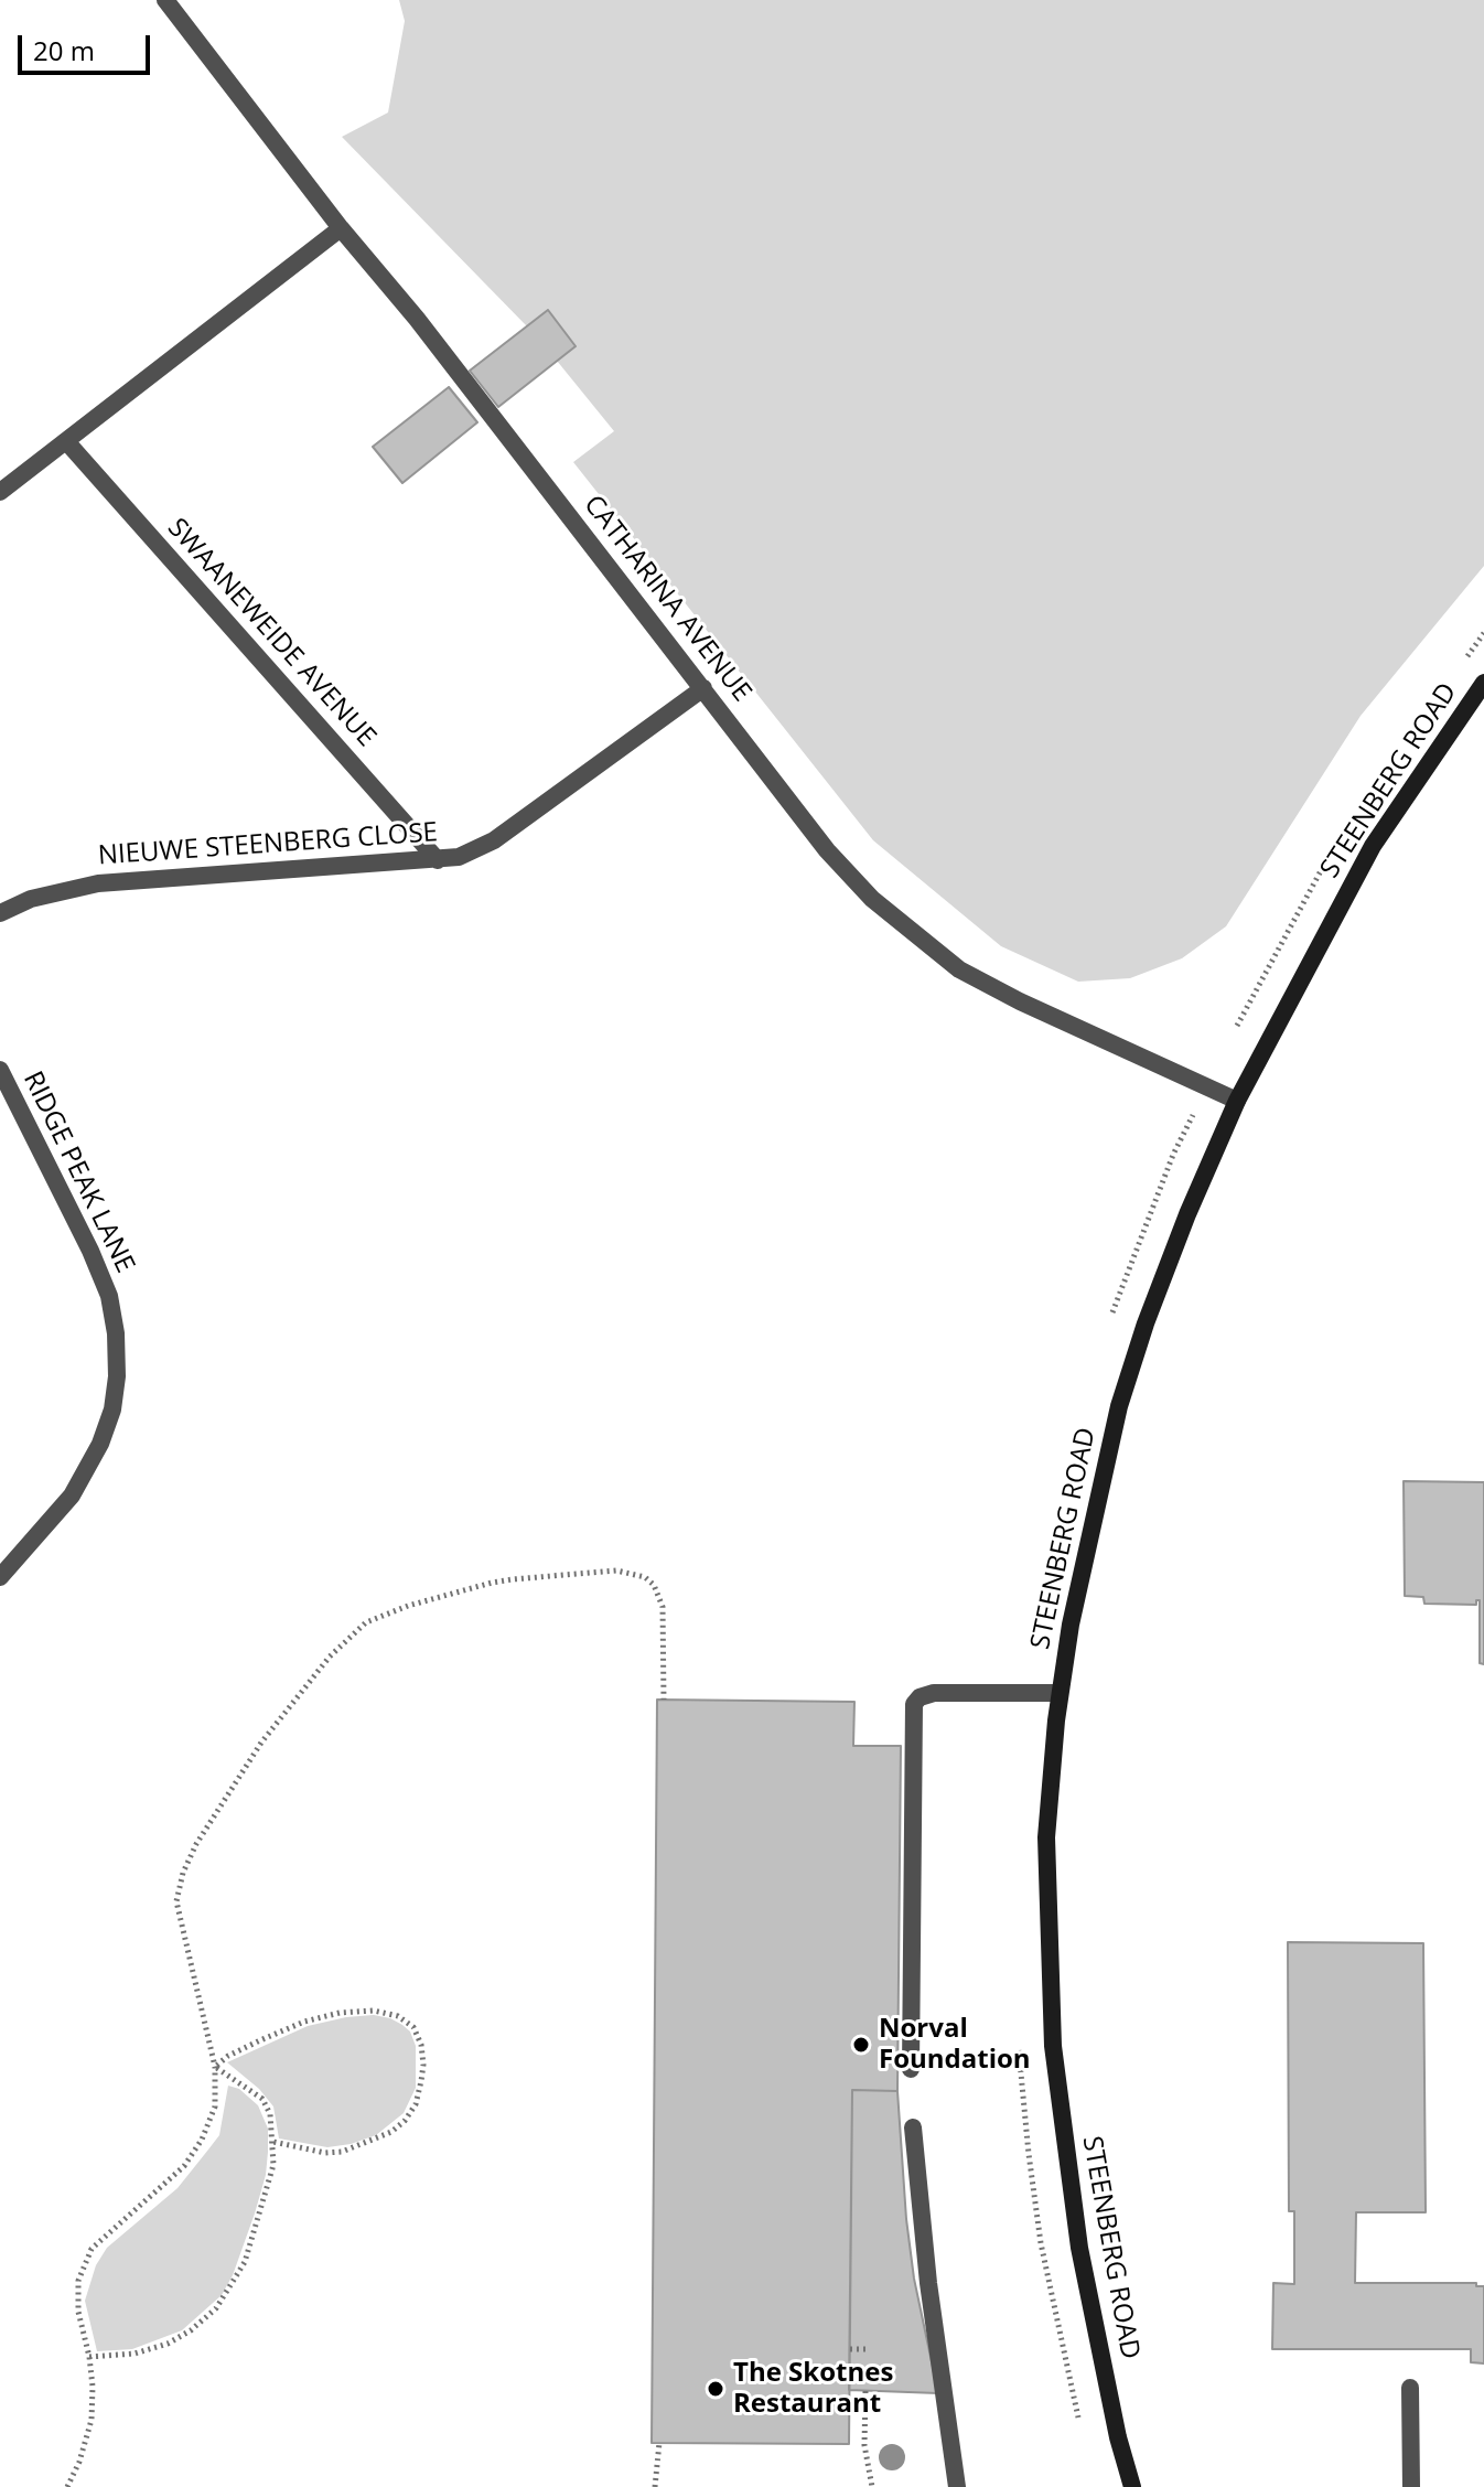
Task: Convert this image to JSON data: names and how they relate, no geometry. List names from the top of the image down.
{
  "streets": {
    "main road": ["STEENBERG ROAD"],
    "street": [
      "CATHARINA AVENUE",
      "SWAANEWEIDE AVENUE",
      "NIEUWE STEENBERG CLOSE",
      "RIDGE PEAK LANE"
    ]
  },
  "crossings": [
    ["CATHARINA AVENUE", "STEENBERG ROAD"],
    ["CATHARINA AVENUE", "NIEUWE STEENBERG CLOSE"],
    ["SWAANEWEIDE AVENUE", "NIEUWE STEENBERG CLOSE"]
  ],
  "places": ["Norval Foundation", "The Skotnes Restaurant"],
  "scale_bar": "20 m"
}
